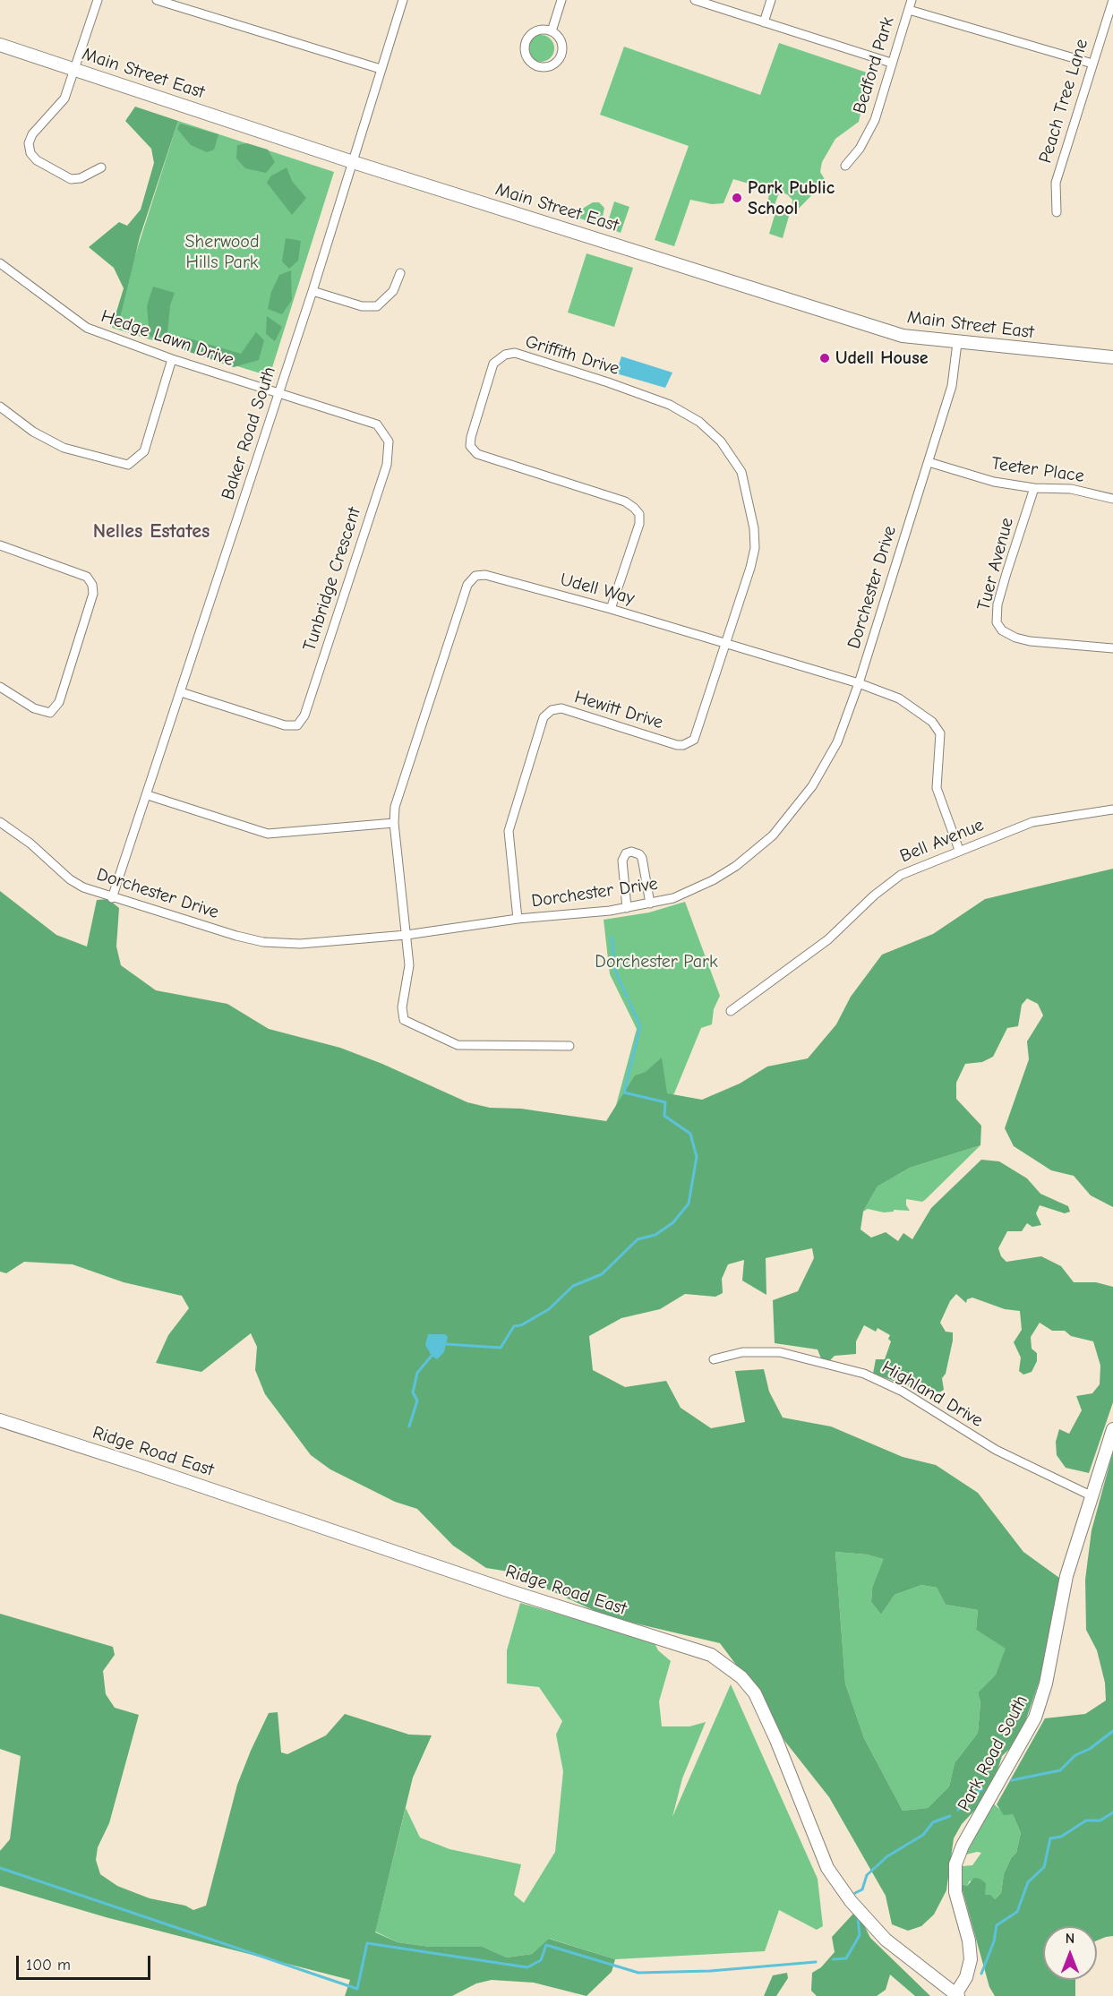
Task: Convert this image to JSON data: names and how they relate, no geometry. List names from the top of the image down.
{
  "streets": {
    "main road": ["Main Street East", "Ridge Road East", "Park Road South"],
    "street": [
      "Bedford Park",
      "Peach Tree Lane",
      "Hedge Lawn Drive",
      "Griffith Drive",
      "Baker Road South",
      "Teeter Place",
      "Tuer Avenue",
      "Tunbridge Crescent",
      "Dorchester Drive",
      "Udell Way",
      "Hewitt Drive",
      "Bell Avenue",
      "Highland Drive"
    ]
  },
  "crossings": [
    ["Main Street East", "Baker Road South"],
    ["Main Street East", "Dorchester Drive"],
    ["Hedge Lawn Drive", "Baker Road South"],
    ["Hedge Lawn Drive", "Tunbridge Crescent"],
    ["Griffith Drive", "Udell Way"],
    ["Griffith Drive", "Hewitt Drive"],
    ["Baker Road South", "Tunbridge Crescent"],
    ["Baker Road South", "Dorchester Drive"],
    ["Teeter Place", "Tuer Avenue"],
    ["Teeter Place", "Dorchester Drive"],
    ["Dorchester Drive", "Udell Way"],
    ["Dorchester Drive", "Hewitt Drive"],
    ["Udell Way", "Hewitt Drive"],
    ["Udell Way", "Bell Avenue"],
    ["Highland Drive", "Park Road South"],
    ["Ridge Road East", "Park Road South"]
  ],
  "districts": ["Nelles Estates"],
  "parks": ["Sherwood Hills Park", "Dorchester Park"],
  "places": ["Park Public School", "Udell House"],
  "scale_bar": "100 m",
  "north": "top"
}
